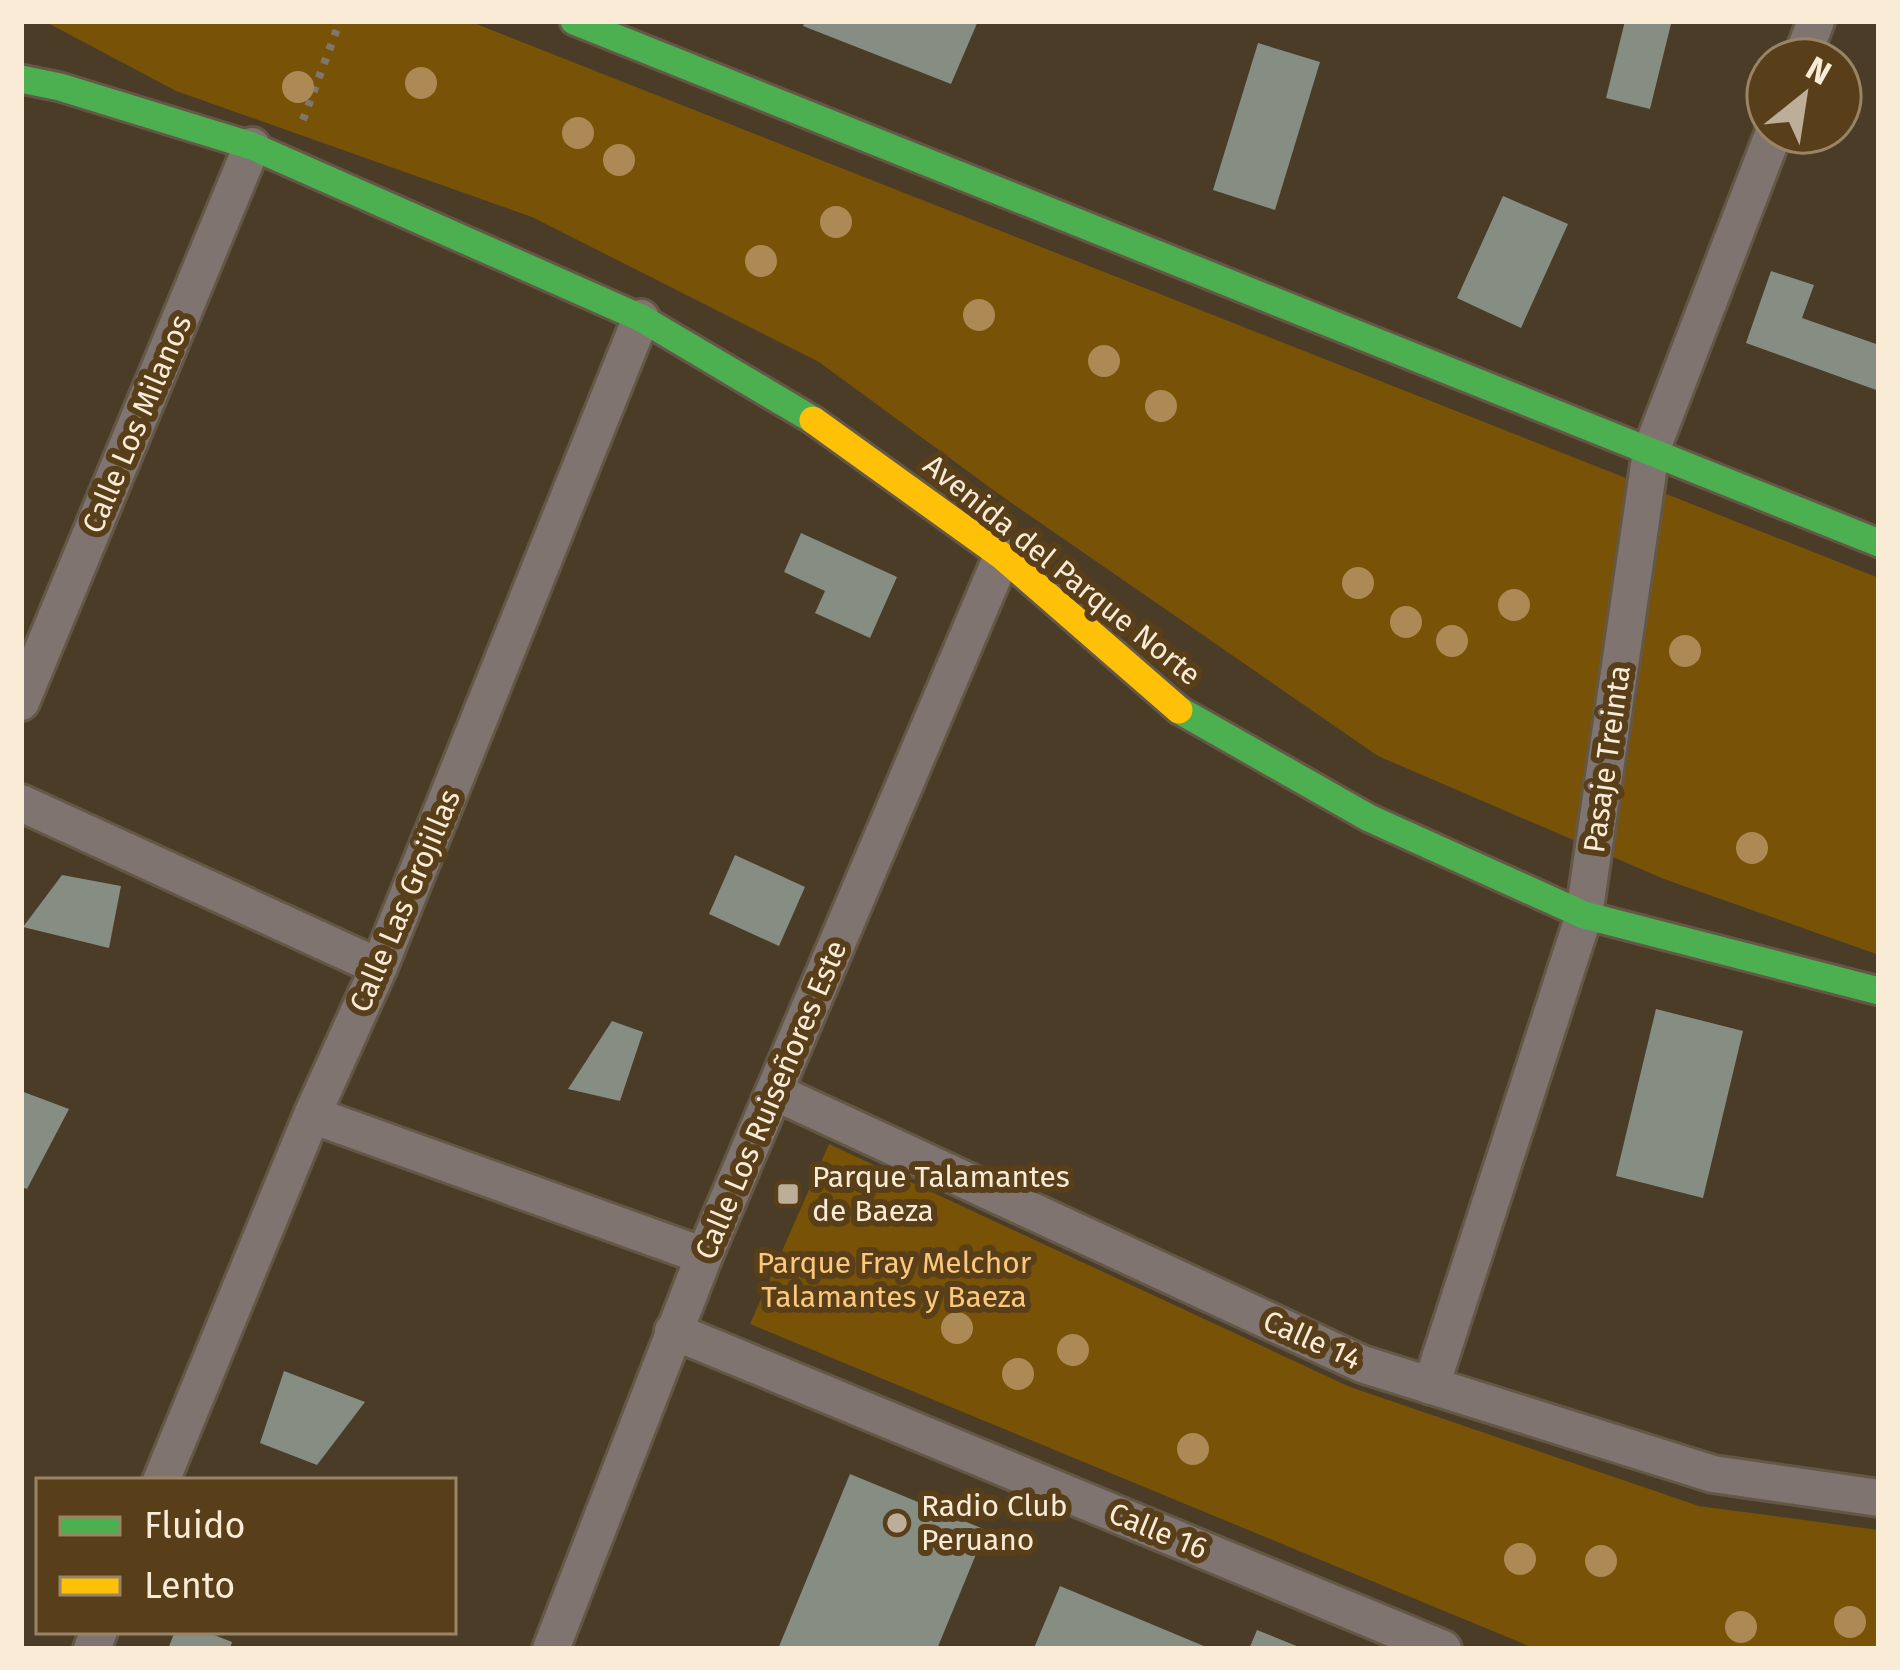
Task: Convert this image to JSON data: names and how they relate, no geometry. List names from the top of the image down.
{
  "streets": {
    "main road": ["Avenida del Parque Norte"],
    "street": [
      "Calle Los Milanos",
      "Pasaje Treinta",
      "Calle Las Grojillas",
      "Calle Los Ruiseñores Este",
      "Calle 14",
      "Calle 16"
    ]
  },
  "crossings": [
    ["Calle Los Milanos", "Avenida del Parque Norte"],
    ["Avenida del Parque Norte", "Pasaje Treinta"],
    ["Avenida del Parque Norte", "Calle Las Grojillas"],
    ["Avenida del Parque Norte", "Calle Los Ruiseñores Este"],
    ["Pasaje Treinta", "Calle 14"],
    ["Calle Los Ruiseñores Este", "Calle 14"],
    ["Calle Los Ruiseñores Este", "Calle 16"]
  ],
  "parks": ["Parque Fray Melchor Talamantes y Baeza"],
  "places": {
    "transit": ["Parque Talamantes de Baeza"],
    "other": ["Radio Club Peruano"]
  },
  "legend": ["Fluido", "Lento"],
  "north": "top right"
}
